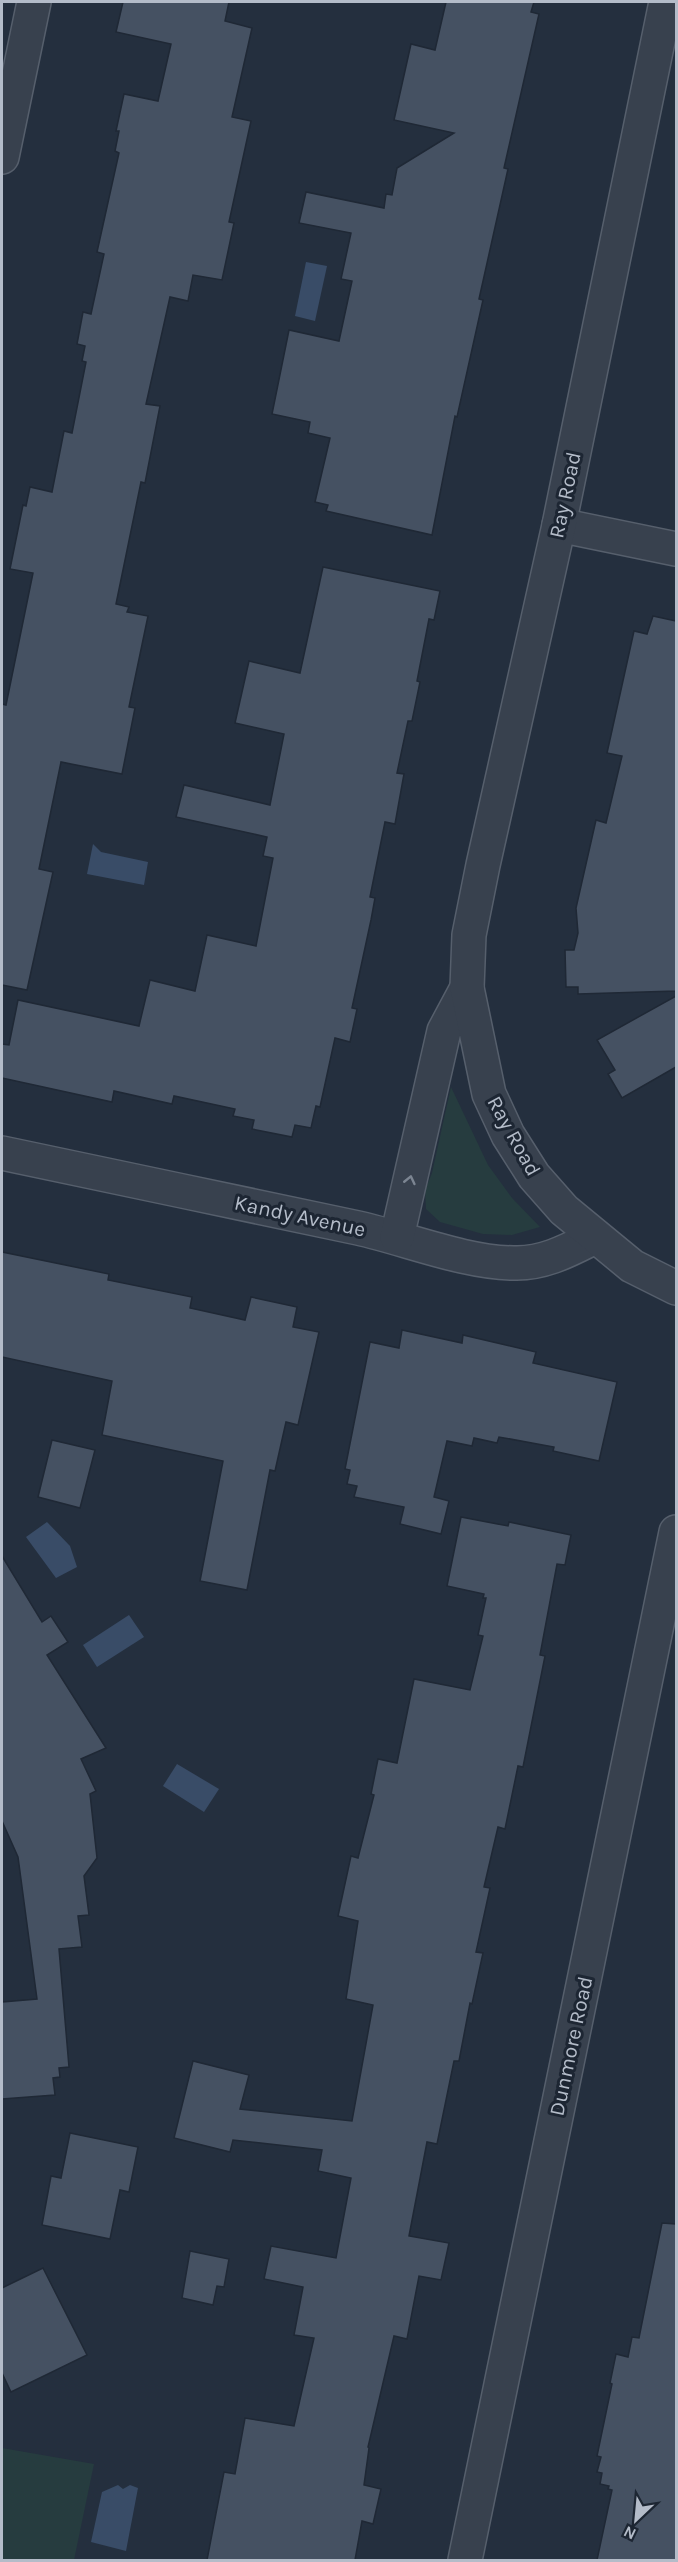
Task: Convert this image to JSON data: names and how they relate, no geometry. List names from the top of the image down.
{
  "streets": {
    "street": ["Ray Road", "Kandy Avenue", "Dunmore Road"]
  },
  "crossings": [
    ["Ray Road", "Kandy Avenue"]
  ],
  "north": "bottom left"
}
